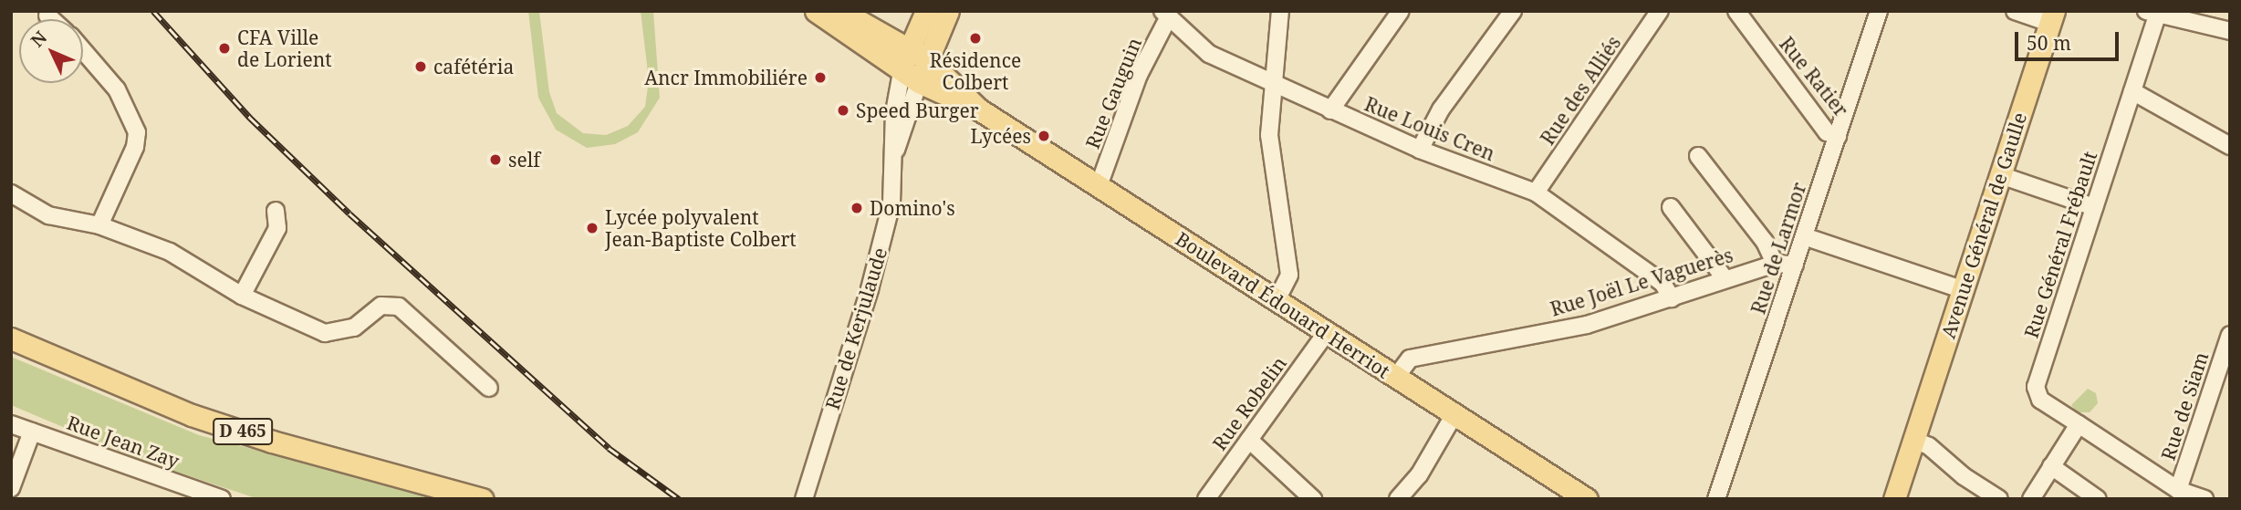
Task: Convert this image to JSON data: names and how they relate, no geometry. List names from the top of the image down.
{
  "streets": {
    "main road": [
      "Avenue Général de Gaulle",
      "Boulevard Édouard Herriot",
      "Rue de Kerjulaude",
      "D 465"
    ],
    "street": [
      "Rue Ratier",
      "Rue des Alliés",
      "Rue Gauguin",
      "Rue Louis Cren",
      "Rue Général Frébault",
      "Rue de Larmor",
      "Rue Joël Le Vaguerès",
      "Rue Robelin",
      "Rue de Siam",
      "Rue Jean Zay"
    ]
  },
  "crossings": [
    ["Rue Ratier", "Rue de Larmor"],
    ["Rue des Alliés", "Rue Louis Cren"],
    ["Rue Gauguin", "Rue Louis Cren"],
    ["Rue Gauguin", "Boulevard Édouard Herriot"],
    ["Rue Louis Cren", "Rue Joël Le Vaguerès"],
    ["Rue Général Frébault", "Rue de Siam"],
    ["Rue de Larmor", "Rue Joël Le Vaguerès"],
    ["Rue Joël Le Vaguerès", "Boulevard Édouard Herriot"],
    ["Boulevard Édouard Herriot", "Rue de Kerjulaude"],
    ["Boulevard Édouard Herriot", "Rue Robelin"]
  ],
  "places": [
    "Résidence Colbert",
    "CFA Ville de Lorient",
    "cafétéria",
    "Ancr Immobiliére",
    "Speed Burger",
    "Lycées",
    "self",
    "Domino's",
    "Lycée polyvalent Jean-Baptiste Colbert"
  ],
  "scale_bar": "50 m",
  "north": "top left"
}
